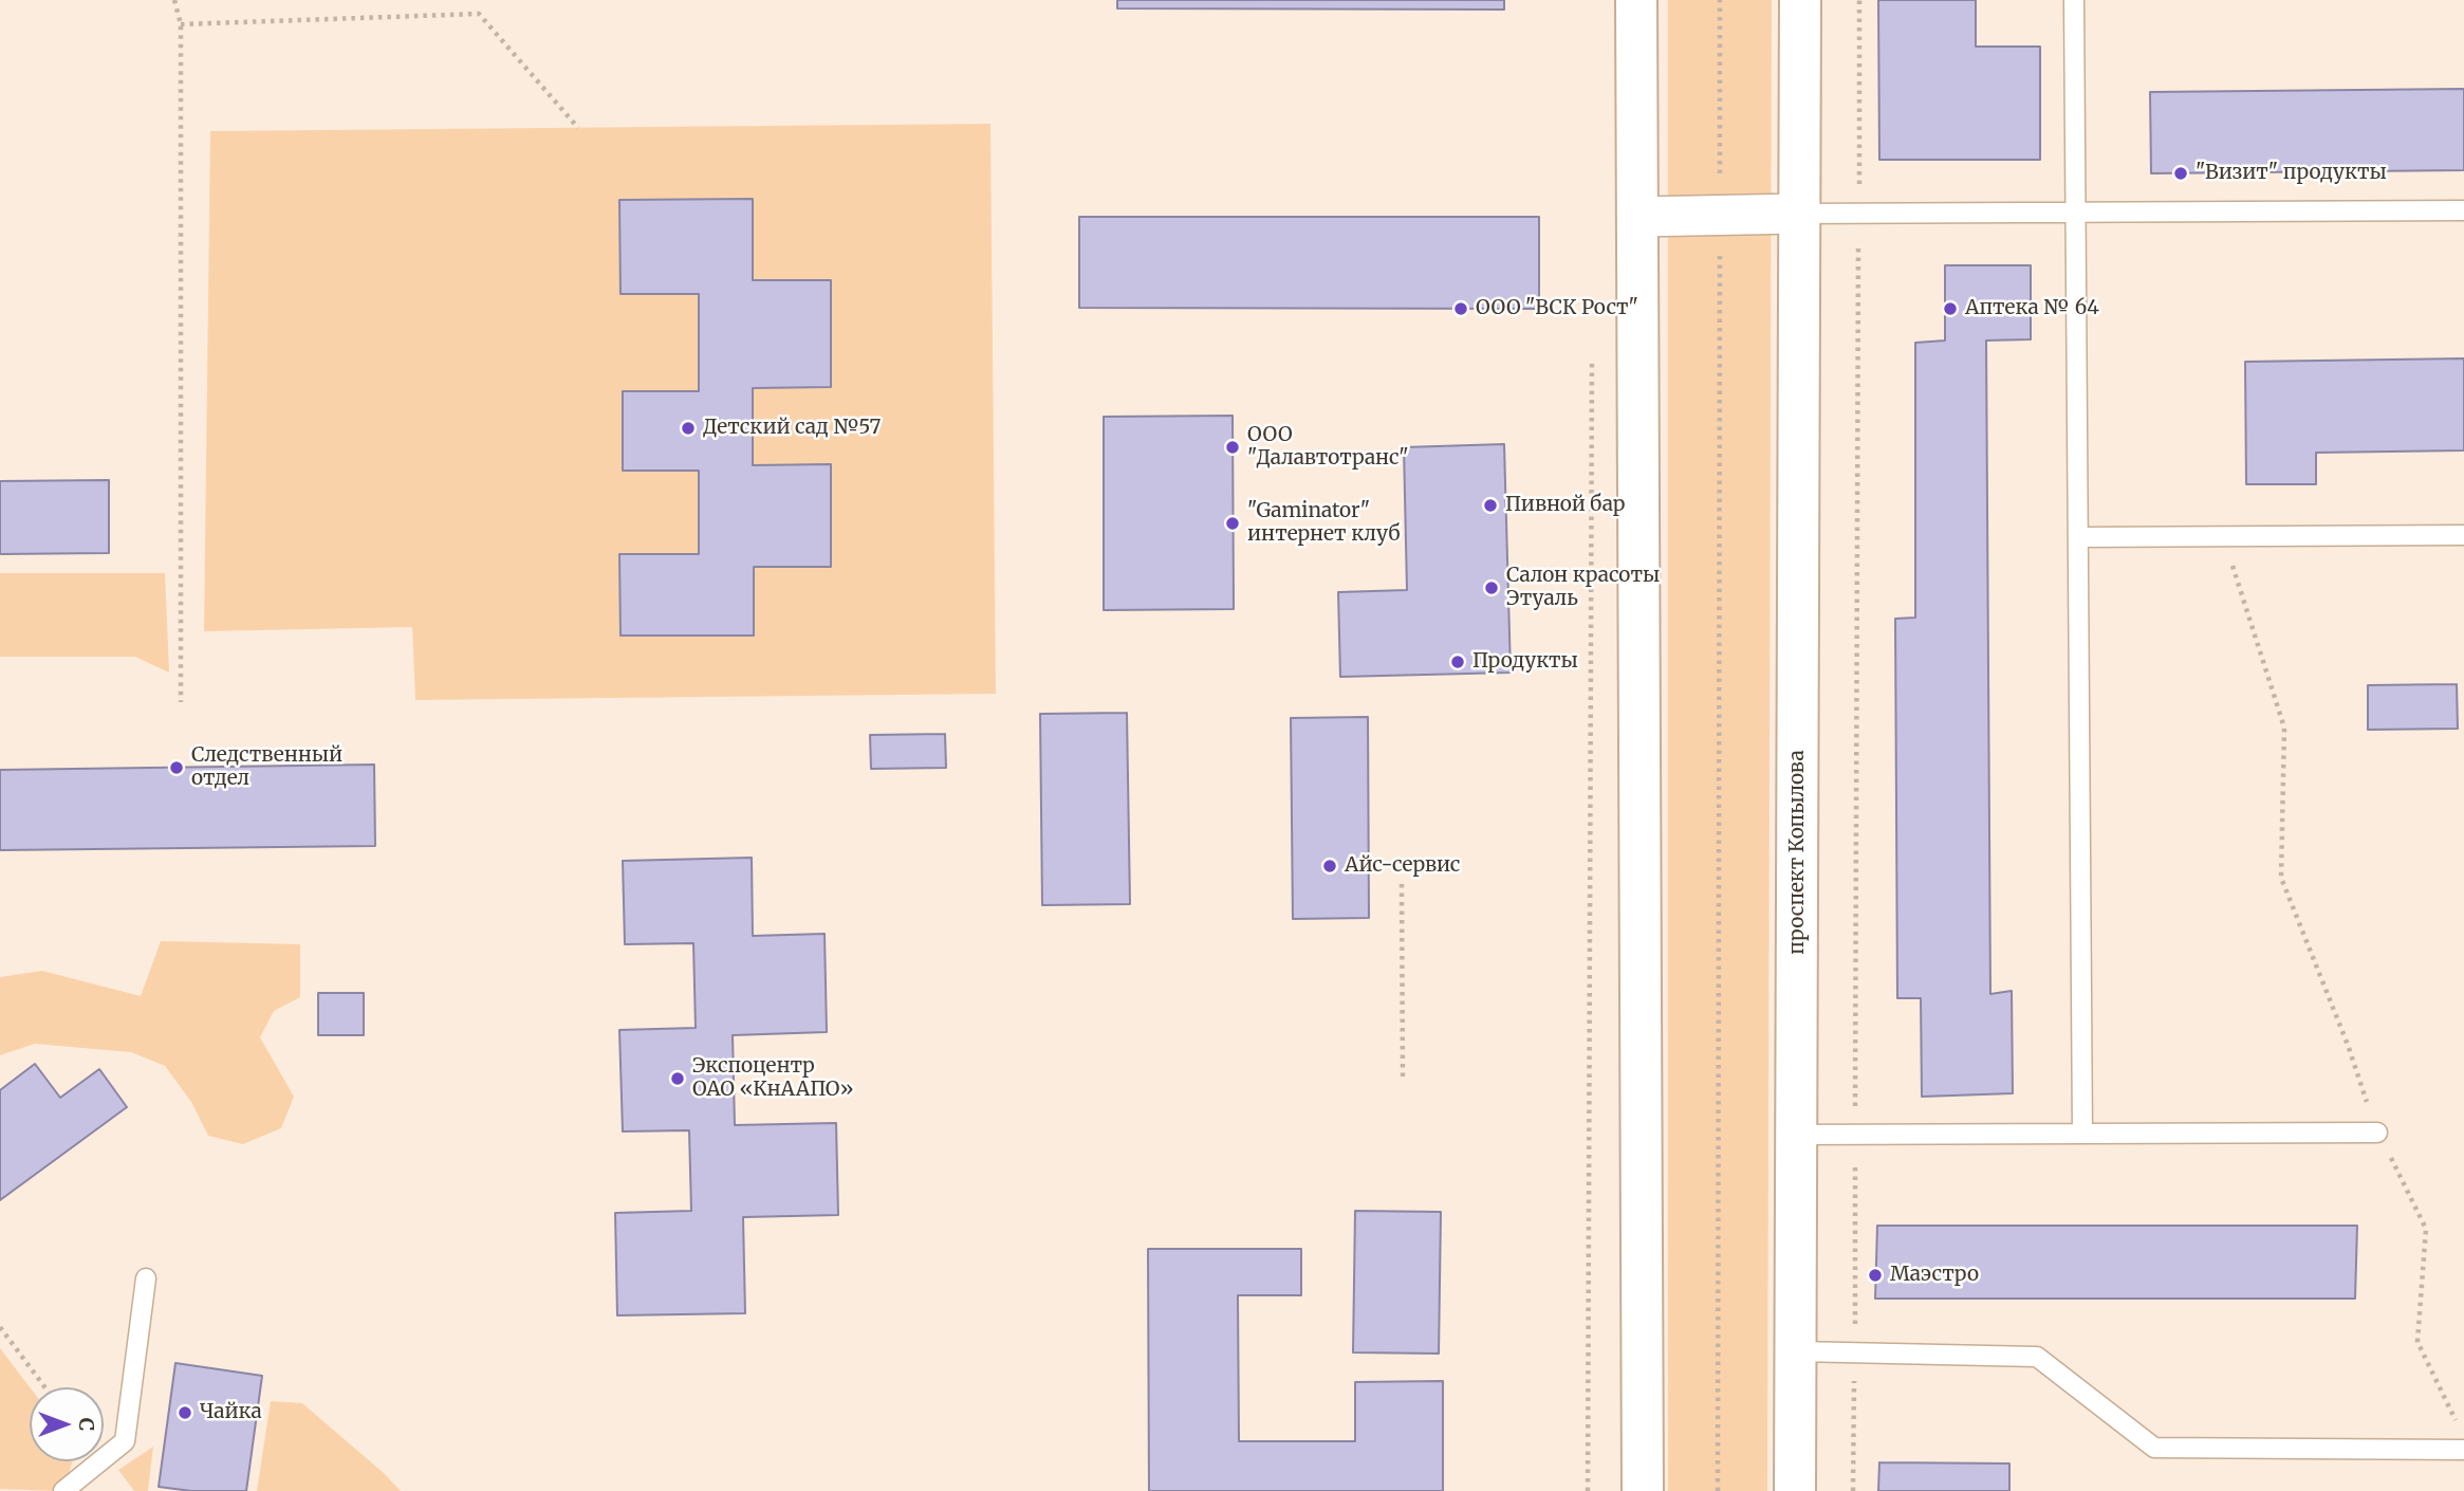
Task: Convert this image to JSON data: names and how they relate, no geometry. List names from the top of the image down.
{
  "streets": {
    "street": ["проспект Копылова"]
  },
  "places": [
    "\"Визит\" продукты",
    "ООО \"ВСК Рост\"",
    "Аптека № 64",
    "Детский сад №57",
    "ООО \"Далавтотранс\"",
    "Пивной бар",
    "\"Gaminator\" интернет клуб",
    "Салон красоты Этуаль",
    "Продукты",
    "Следственный отдел",
    "Айс-сервис",
    "Экспоцентр ОАО «КнААПО»",
    "Маэстро",
    "Чайка"
  ],
  "north": "right"
}
